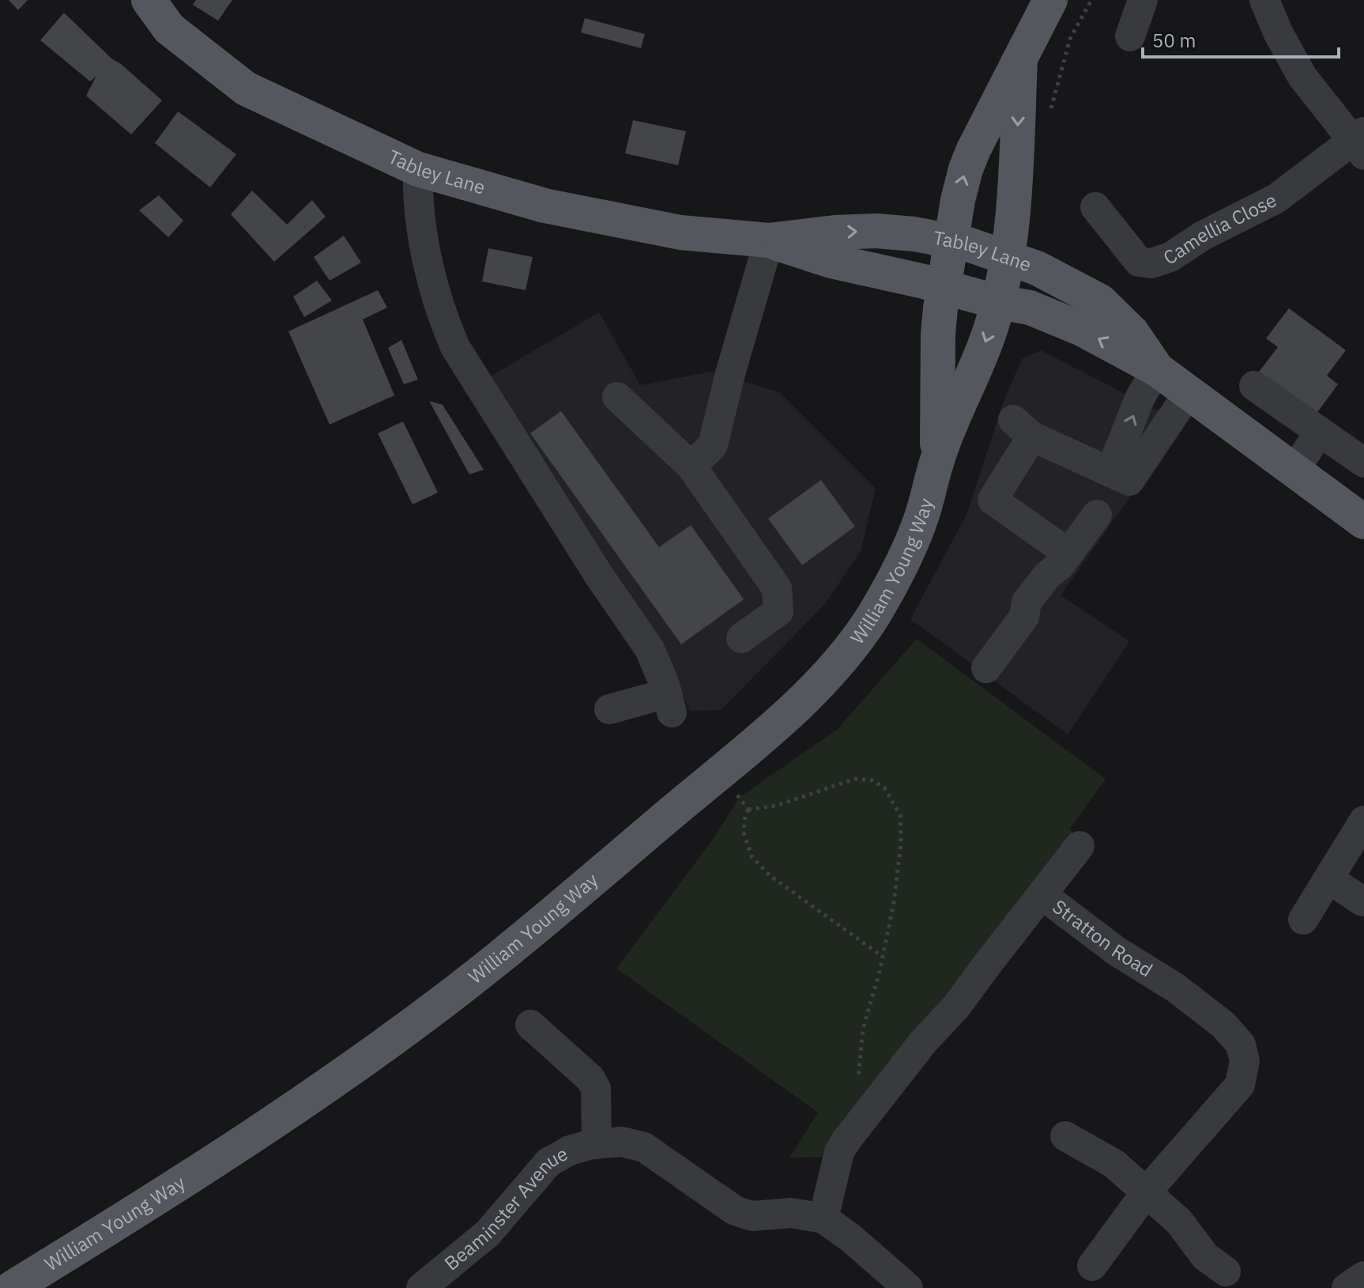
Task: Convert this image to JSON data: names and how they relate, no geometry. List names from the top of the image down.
{
  "streets": {
    "main road": ["Tabley Lane", "William Young Way"],
    "street": ["Camellia Close", "Stratton Road", "Beaminster Avenue"]
  },
  "crossings": [
    ["Tabley Lane", "William Young Way"],
    ["Stratton Road", "Beaminster Avenue"]
  ],
  "scale_bar": "50 m"
}
